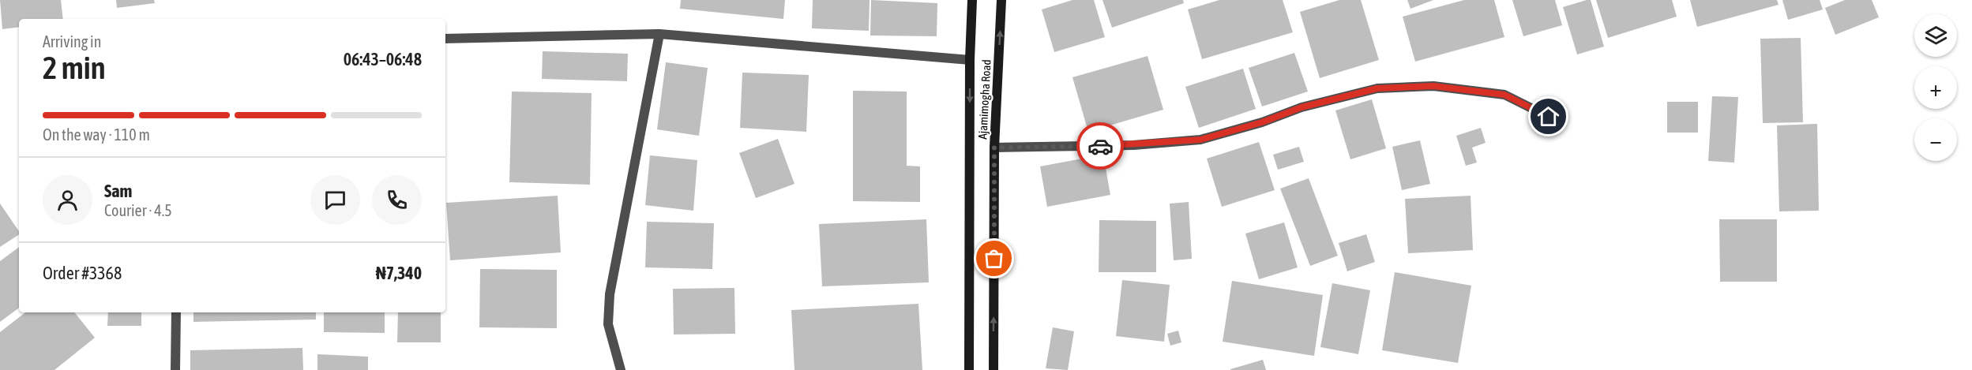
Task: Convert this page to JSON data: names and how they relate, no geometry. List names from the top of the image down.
{
  "streets": {
    "main road": ["Ajamimogha Road"]
  },
  "page": {
    "map_buttons": ["+", "−"],
    "heading": ["2 min", "Arriving in", "06:43–06:48"],
    "panel": [
      "Sam",
      "Courier · 4.5",
      "Order #3368",
      "₦7,340"
    ],
    "bar": "On the way · 110 m"
  }
}
